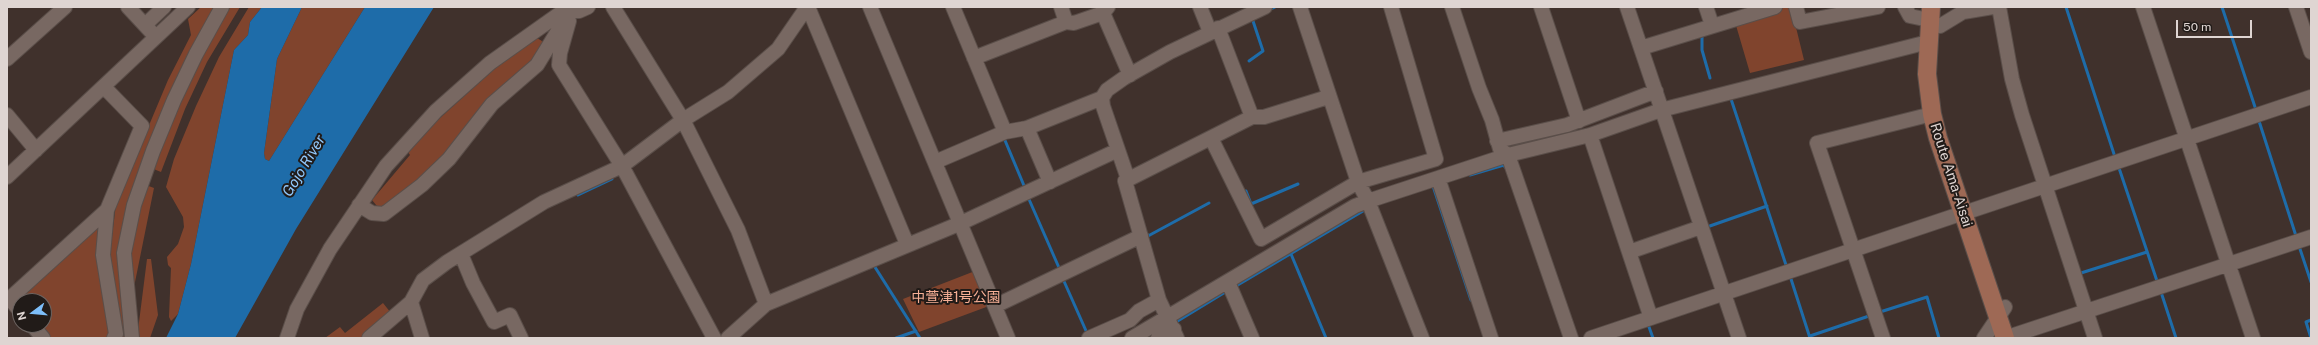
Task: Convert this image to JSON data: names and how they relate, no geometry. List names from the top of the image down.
{
  "streets": {
    "main road": ["Route Ama-Aisai"]
  },
  "water": ["Gojo River"],
  "parks": ["中萱津1号公園"],
  "scale_bar": "50 m",
  "north": "left"
}
